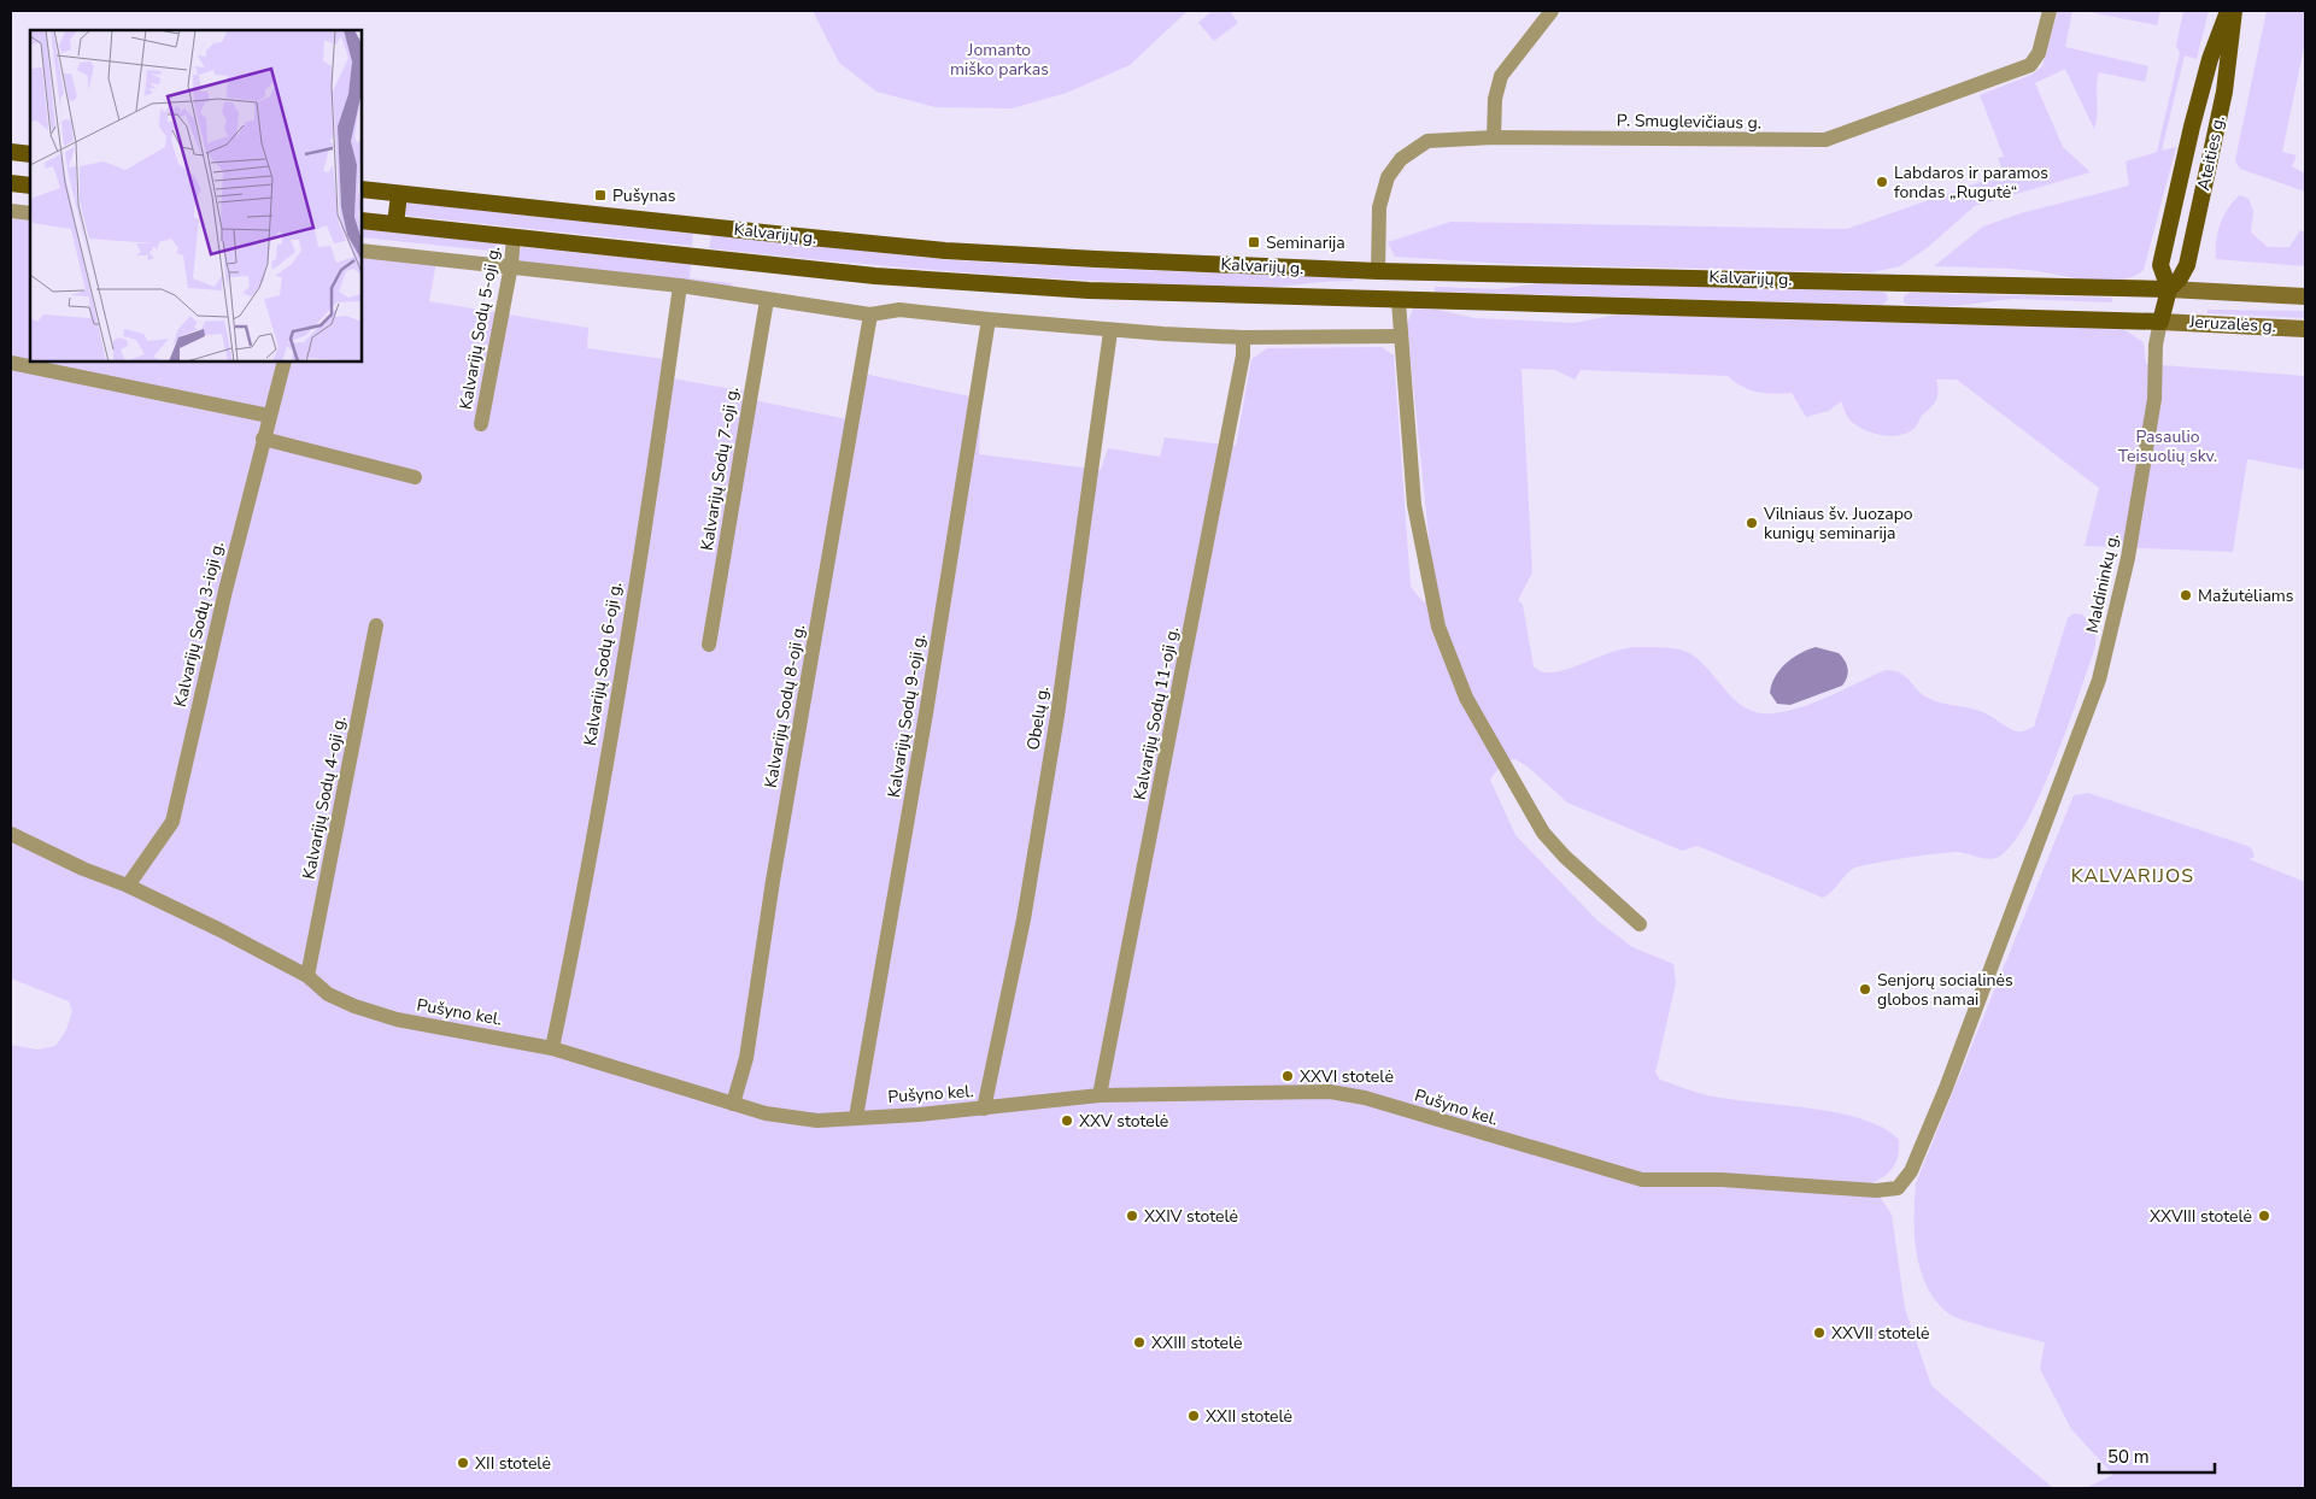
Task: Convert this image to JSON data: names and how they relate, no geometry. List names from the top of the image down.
{
  "streets": {
    "main road": ["Ateities g.", "Kalvarijų g.", "Jeruzalės g."],
    "street": [
      "P. Smuglevičiaus g.",
      "Kalvarijų Sodų 5-oji g.",
      "Kalvarijų Sodų 7-oji g.",
      "Maldininkų g.",
      "Kalvarijų Sodų 3-ioji g.",
      "Kalvarijų Sodų 6-oji g.",
      "Kalvarijų Sodų 8-oji g.",
      "Kalvarijų Sodų 11-oji g.",
      "Kalvarijų Sodų 9-oji g.",
      "Obelų g.",
      "Kalvarijų Sodų 4-oji g.",
      "Pušyno kel."
    ]
  },
  "crossings": [
    ["P. Smuglevičiaus g.", "Kalvarijų g."],
    ["Ateities g.", "Kalvarijų g."],
    ["Ateities g.", "Jeruzalės g."],
    ["Ateities g.", "Maldininkų g."],
    ["Kalvarijų g.", "Jeruzalės g."],
    ["Kalvarijų g.", "Kalvarijų Sodų 5-oji g."],
    ["Kalvarijų g.", "Maldininkų g."],
    ["Jeruzalės g.", "Maldininkų g."],
    ["Maldininkų g.", "Pušyno kel."],
    ["Kalvarijų Sodų 3-ioji g.", "Pušyno kel."],
    ["Kalvarijų Sodų 6-oji g.", "Pušyno kel."],
    ["Kalvarijų Sodų 8-oji g.", "Pušyno kel."],
    ["Kalvarijų Sodų 11-oji g.", "Pušyno kel."],
    ["Kalvarijų Sodų 9-oji g.", "Pušyno kel."],
    ["Obelų g.", "Pušyno kel."],
    ["Kalvarijų Sodų 4-oji g.", "Pušyno kel."]
  ],
  "districts": ["KALVARIJOS"],
  "parks": ["Jomanto miško parkas", "Pasaulio Teisuolių skv."],
  "places": {
    "other": [
      "Labdaros ir paramos fondas „Rugutė“",
      "Vilniaus šv. Juozapo kunigų seminarija",
      "Mažutėliams",
      "Senjorų socialinės globos namai",
      "XXVI stotelė",
      "XXV stotelė",
      "XXIV stotelė",
      "XXVIII stotelė",
      "XXVII stotelė",
      "XXIII stotelė",
      "XXII stotelė",
      "XII stotelė"
    ],
    "transit": ["Pušynas", "Seminarija"]
  },
  "scale_bar": "50 m"
}
